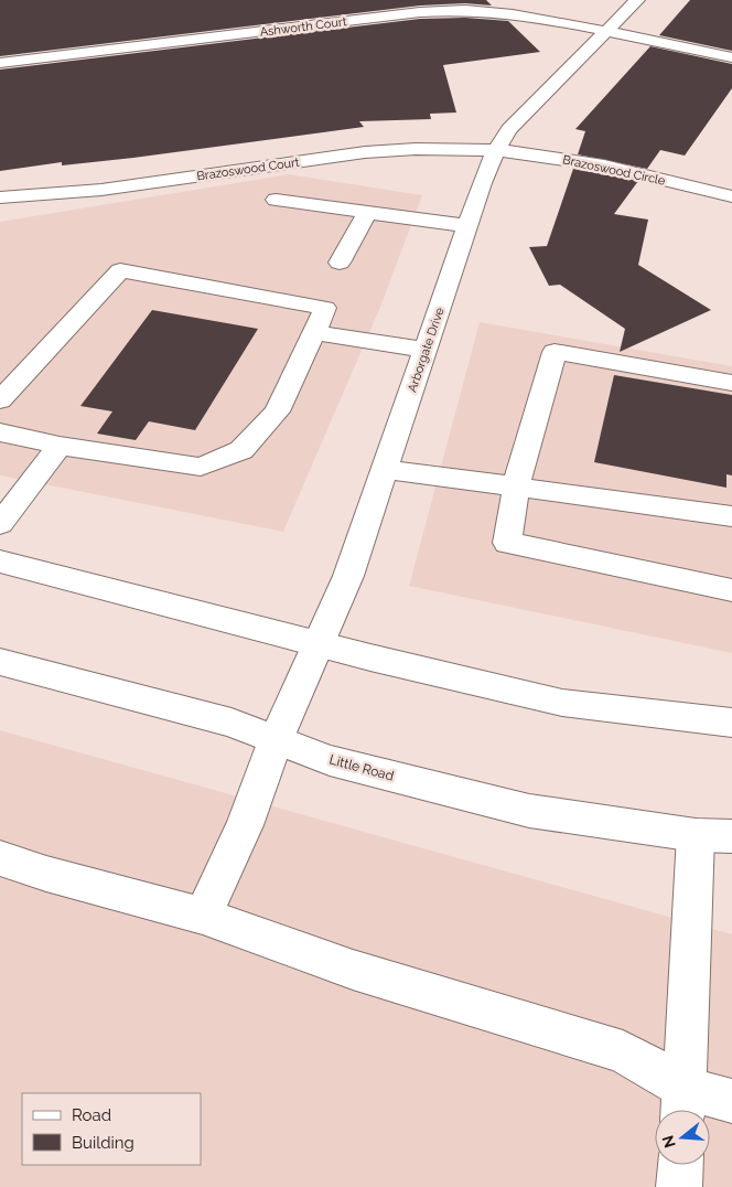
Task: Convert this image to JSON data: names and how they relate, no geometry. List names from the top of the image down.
{
  "streets": {
    "street": [
      "Ashworth Court",
      "Brazoswood Court",
      "Brazoswood Circle",
      "Arborgate Drive",
      "Little Road"
    ]
  },
  "crossings": [
    ["Ashworth Court", "Arborgate Drive"],
    ["Brazoswood Court", "Brazoswood Circle"],
    ["Brazoswood Court", "Arborgate Drive"],
    ["Brazoswood Circle", "Arborgate Drive"],
    ["Arborgate Drive", "Little Road"]
  ],
  "legend": ["Road", "Building"],
  "north": "left"
}
